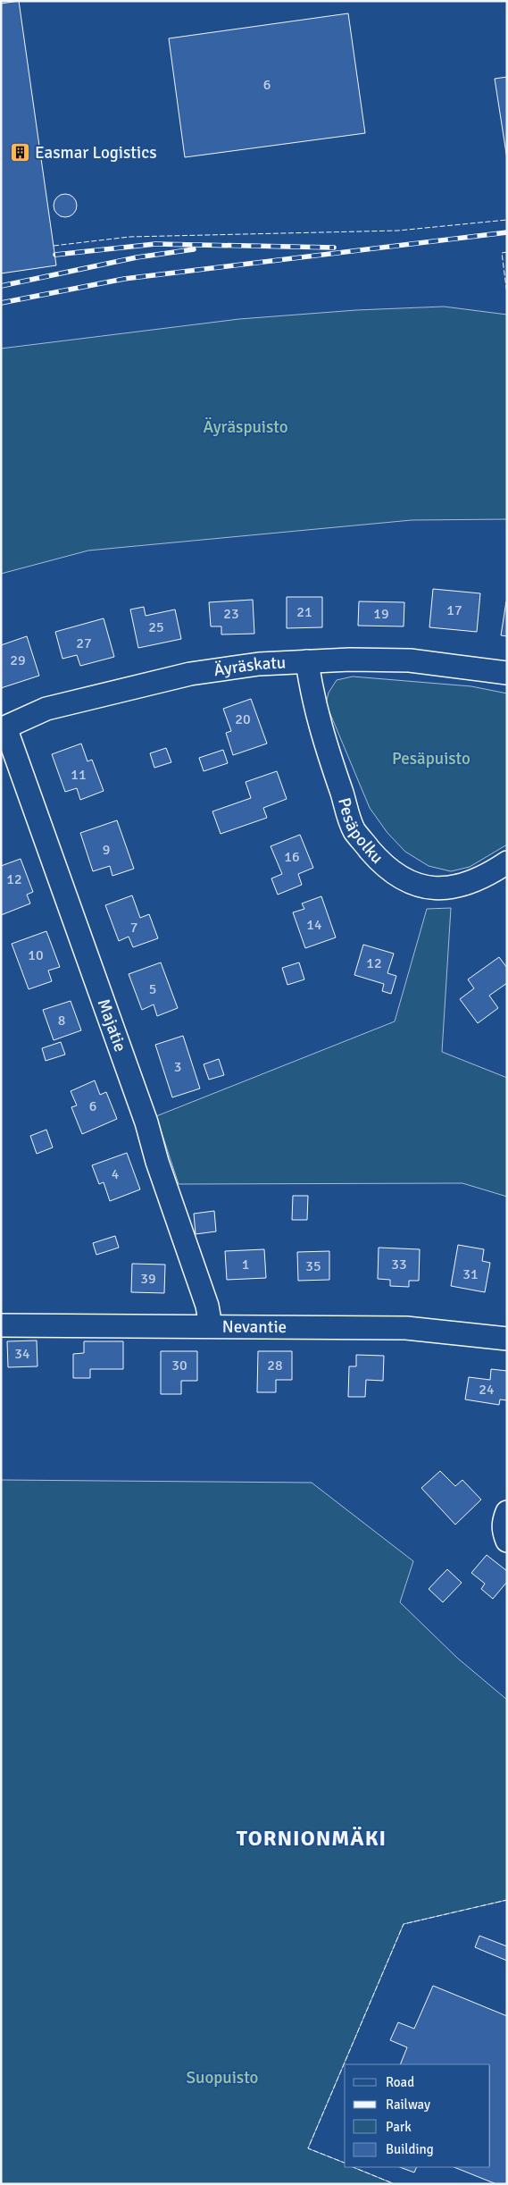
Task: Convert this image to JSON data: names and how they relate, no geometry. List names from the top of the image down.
{
  "streets": {
    "street": [
      "Äyräskatu",
      "Pesäpolku",
      "Majatie",
      "Nevantie"
    ]
  },
  "crossings": [
    ["Äyräskatu", "Pesäpolku"],
    ["Äyräskatu", "Majatie"],
    ["Majatie", "Nevantie"]
  ],
  "districts": ["TORNIONMÄKI"],
  "parks": ["Äyräspuisto", "Pesäpuisto", "Suopuisto"],
  "places": {
    "building": ["Easmar Logistics"]
  },
  "house_numbers": [
    "6",
    "17",
    "21",
    "23",
    "19",
    "25",
    "27",
    "29",
    "20",
    "11",
    "9",
    "16",
    "12",
    "14",
    "7",
    "10",
    "12",
    "5",
    "8",
    "3",
    "6",
    "4",
    "1",
    "33",
    "35",
    "31",
    "39",
    "34",
    "30",
    "28",
    "24"
  ],
  "legend": [
    "Road",
    "Railway",
    "Park",
    "Building"
  ]
}
